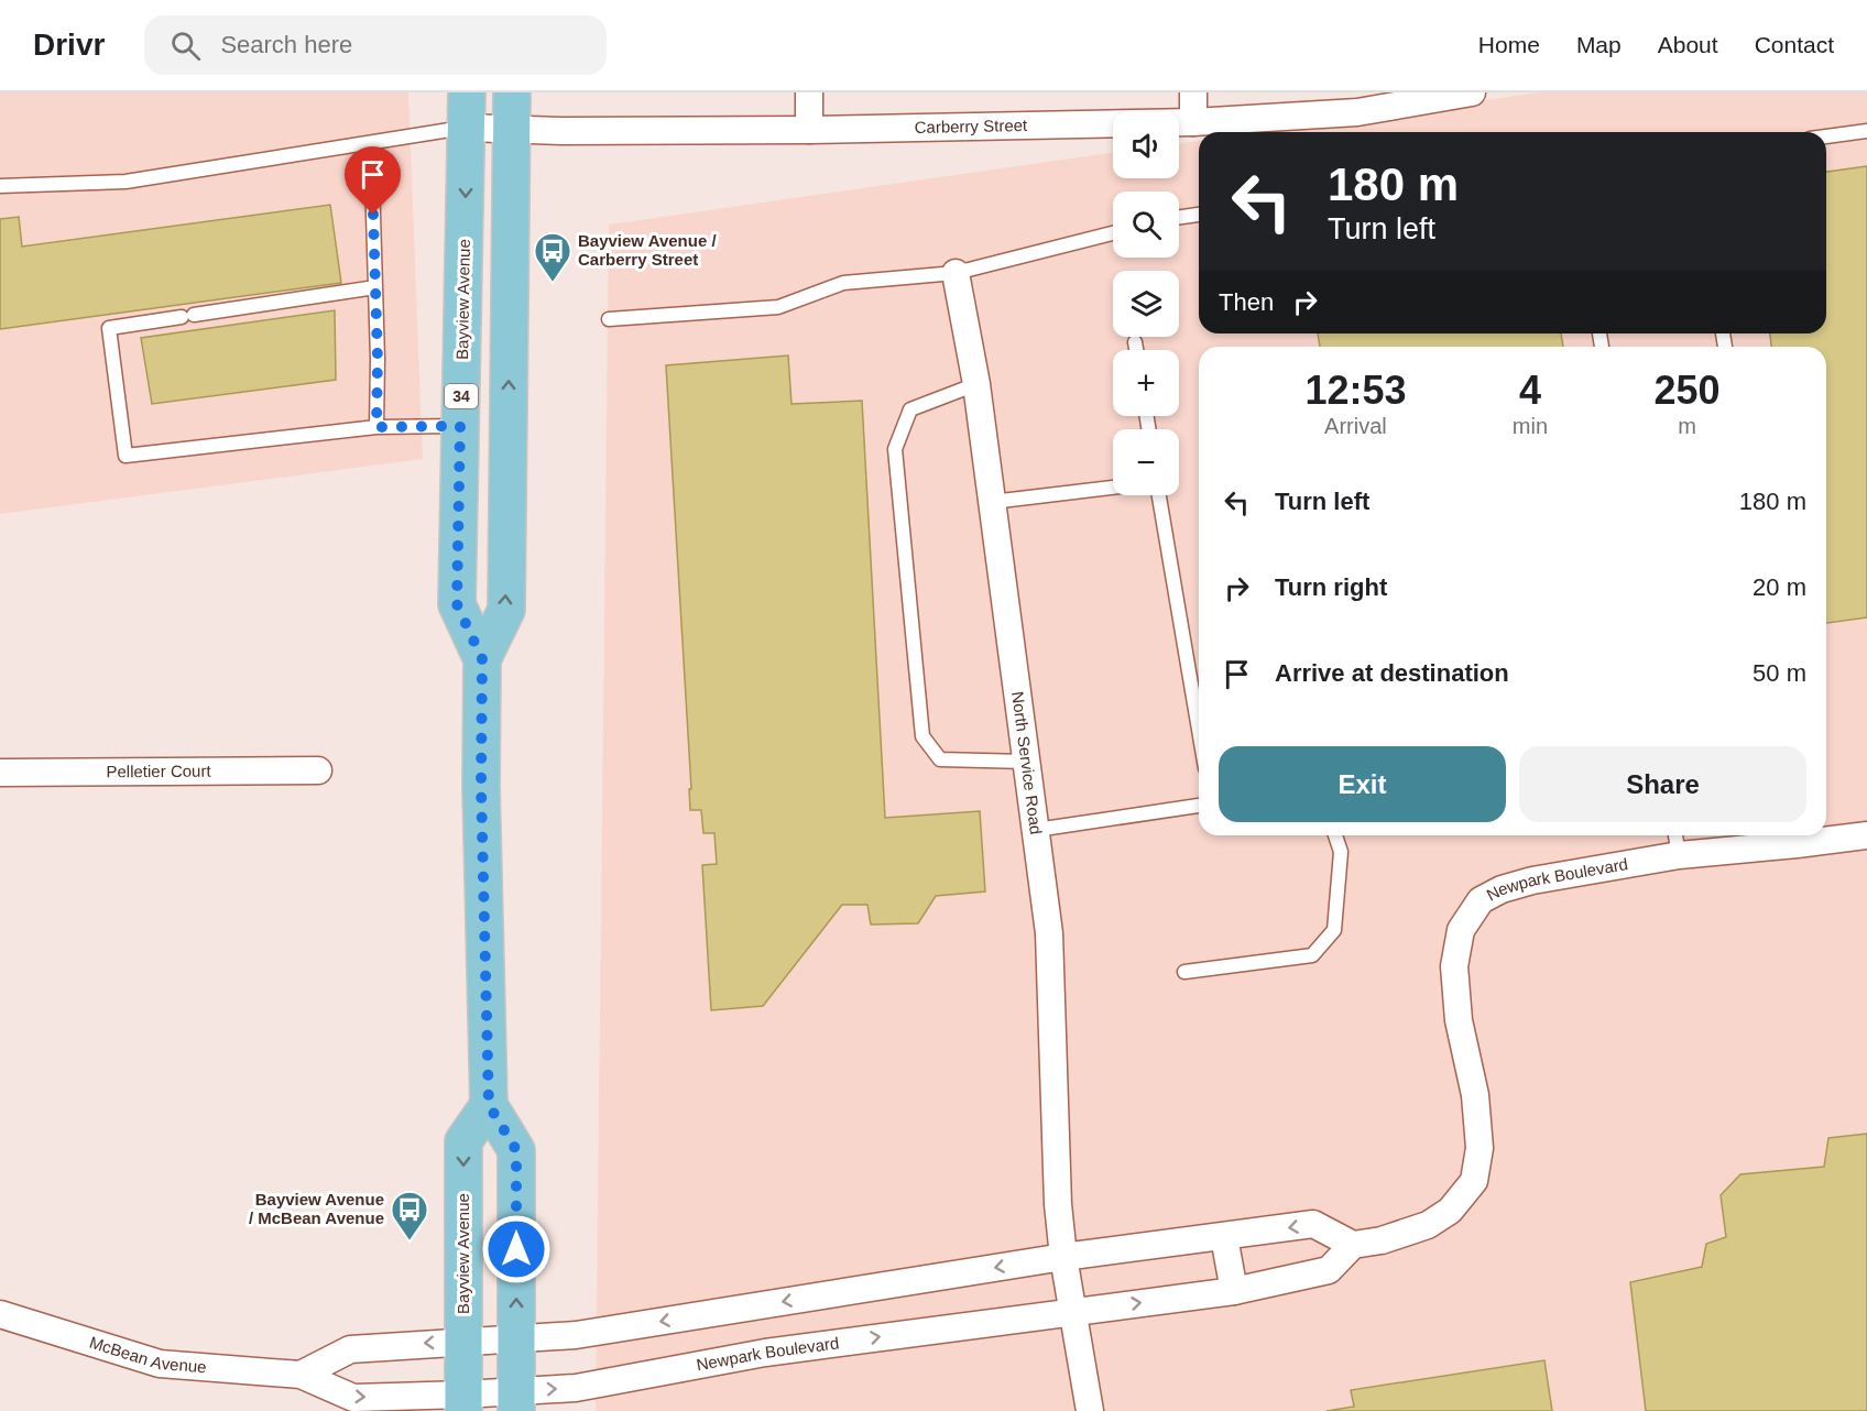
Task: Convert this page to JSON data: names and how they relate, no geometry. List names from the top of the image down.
{
  "streets": {
    "main road": ["Bayview Avenue", "34"],
    "street": [
      "Carberry Street",
      "North Service Road",
      "Pelletier Court",
      "Newpark Boulevard",
      "McBean Avenue"
    ]
  },
  "crossings": [
    ["Carberry Street", "Bayview Avenue"],
    ["Bayview Avenue", "Newpark Boulevard"],
    ["Bayview Avenue", "McBean Avenue"],
    ["Newpark Boulevard", "McBean Avenue"]
  ],
  "places": {
    "bus stop": ["Bayview Avenue / Carberry Street", "Bayview Avenue / McBean Avenue"]
  },
  "page": {
    "header": "Drivr",
    "search": "Search here",
    "nav": [
      "Home",
      "Map",
      "About",
      "Contact"
    ],
    "map_buttons": ["+", "−"],
    "turn": ["180 m", "Turn left"],
    "then": "Then",
    "eta": [
      "12:53",
      "Arrival",
      "4",
      "min",
      "250",
      "m"
    ],
    "list": [
      {
        "name": "Turn left",
        "value": "180 m"
      },
      {
        "name": "Turn right",
        "value": "20 m"
      },
      {
        "name": "Arrive at destination",
        "value": "50 m"
      }
    ],
    "buttons": ["Exit", "Share"]
  }
}
